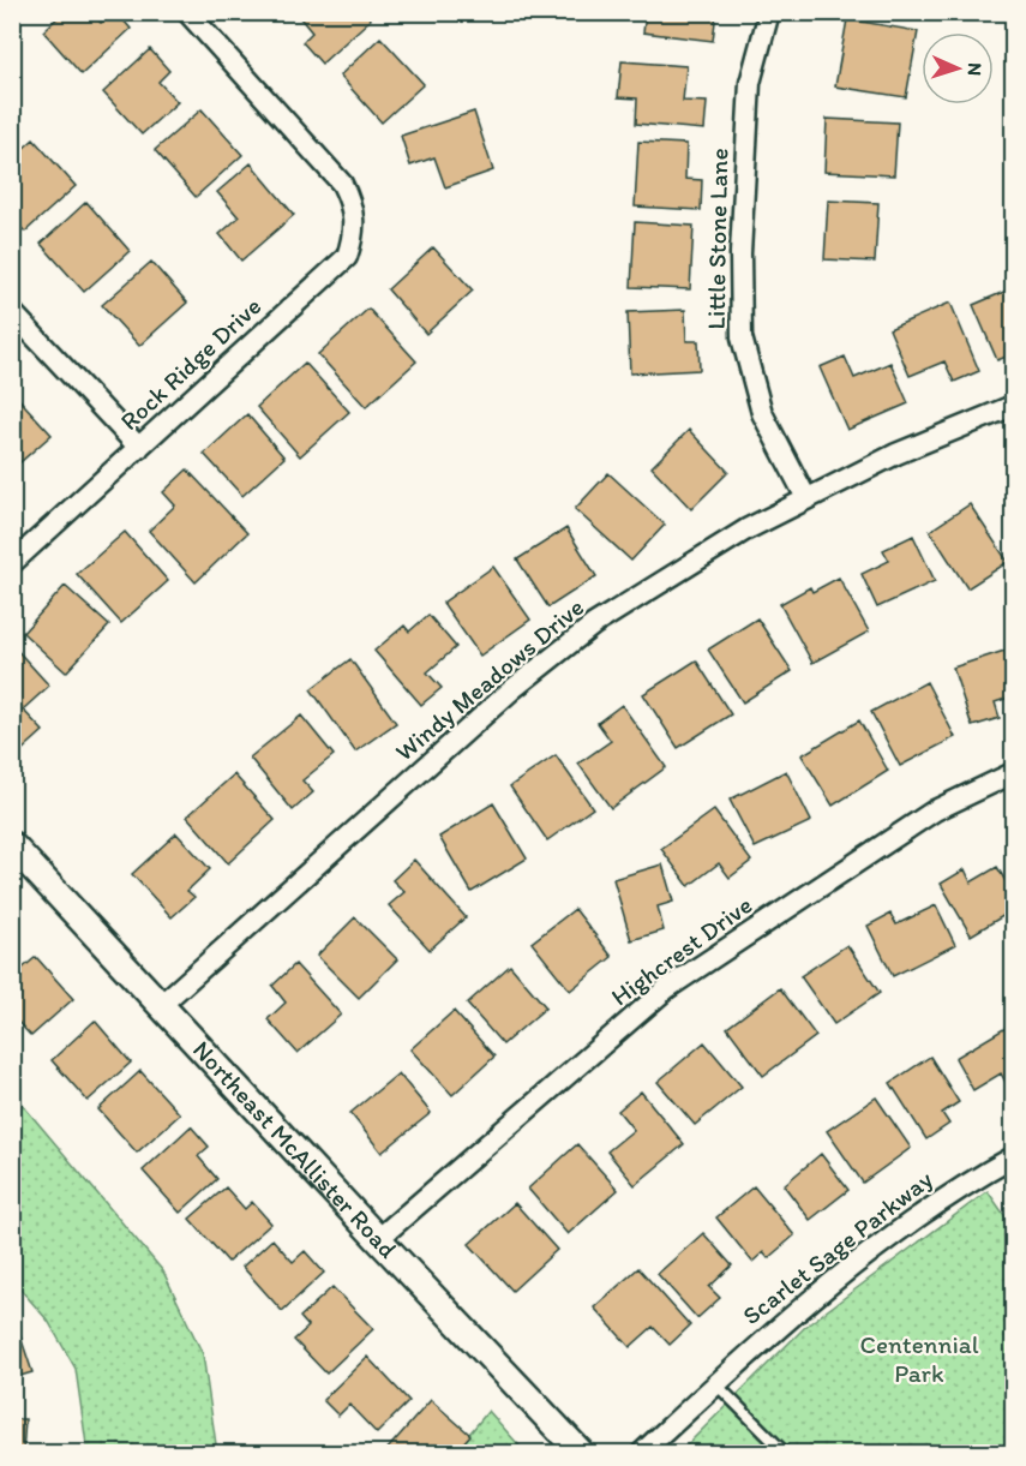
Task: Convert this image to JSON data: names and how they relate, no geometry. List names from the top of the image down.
{
  "streets": {
    "street": [
      "Little Stone Lane",
      "Rock Ridge Drive",
      "Windy Meadows Drive",
      "Highcrest Drive",
      "Northeast McAllister Road",
      "Scarlet Sage Parkway"
    ]
  },
  "crossings": [
    ["Little Stone Lane", "Windy Meadows Drive"],
    ["Windy Meadows Drive", "Northeast McAllister Road"],
    ["Highcrest Drive", "Northeast McAllister Road"]
  ],
  "parks": ["Centennial Park"],
  "north": "right"
}
